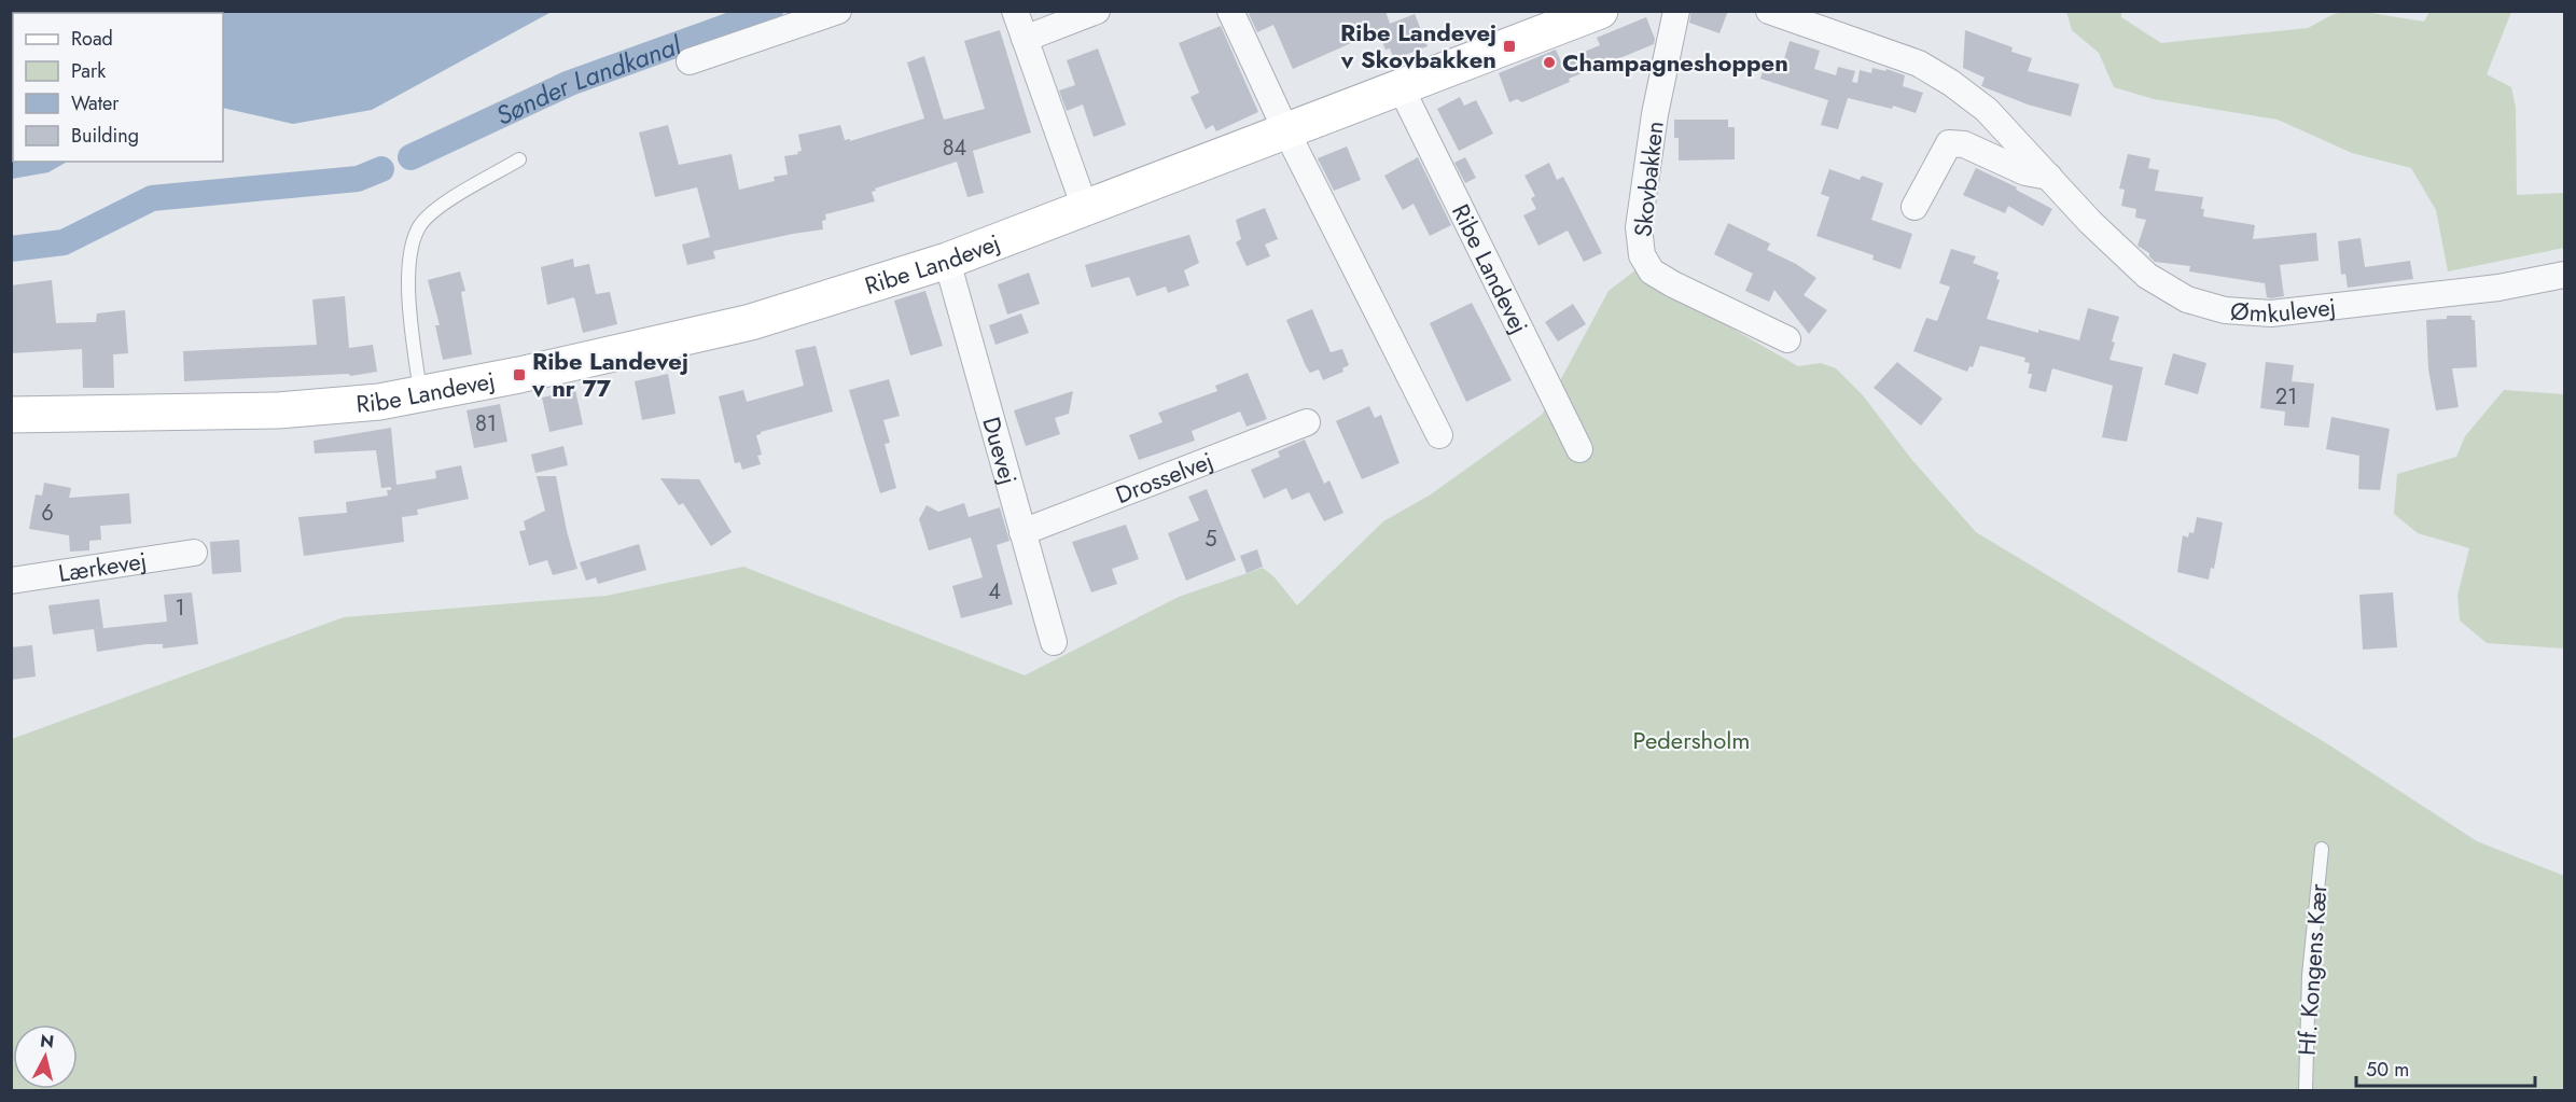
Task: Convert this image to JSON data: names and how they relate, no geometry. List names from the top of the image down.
{
  "streets": {
    "main road": ["Ribe Landevej"],
    "street": [
      "Skovbakken",
      "Ømkulevej",
      "Duevej",
      "Drosselvej",
      "Lærkevej"
    ],
    "lane": ["Hf. Kongens Kær"]
  },
  "crossings": [
    ["Ribe Landevej", "Duevej"],
    ["Duevej", "Drosselvej"]
  ],
  "water": ["Sønder Landkanal"],
  "parks": ["Pedersholm"],
  "places": {
    "transit": ["Ribe Landevej v Skovbakken", "Ribe Landevej v nr 77"],
    "other": ["Champagneshoppen"]
  },
  "house_numbers": [
    "84",
    "21",
    "81",
    "6",
    "5",
    "4",
    "1"
  ],
  "legend": [
    "Road",
    "Park",
    "Water",
    "Building"
  ],
  "scale_bar": "50 m",
  "north": "top"
}
